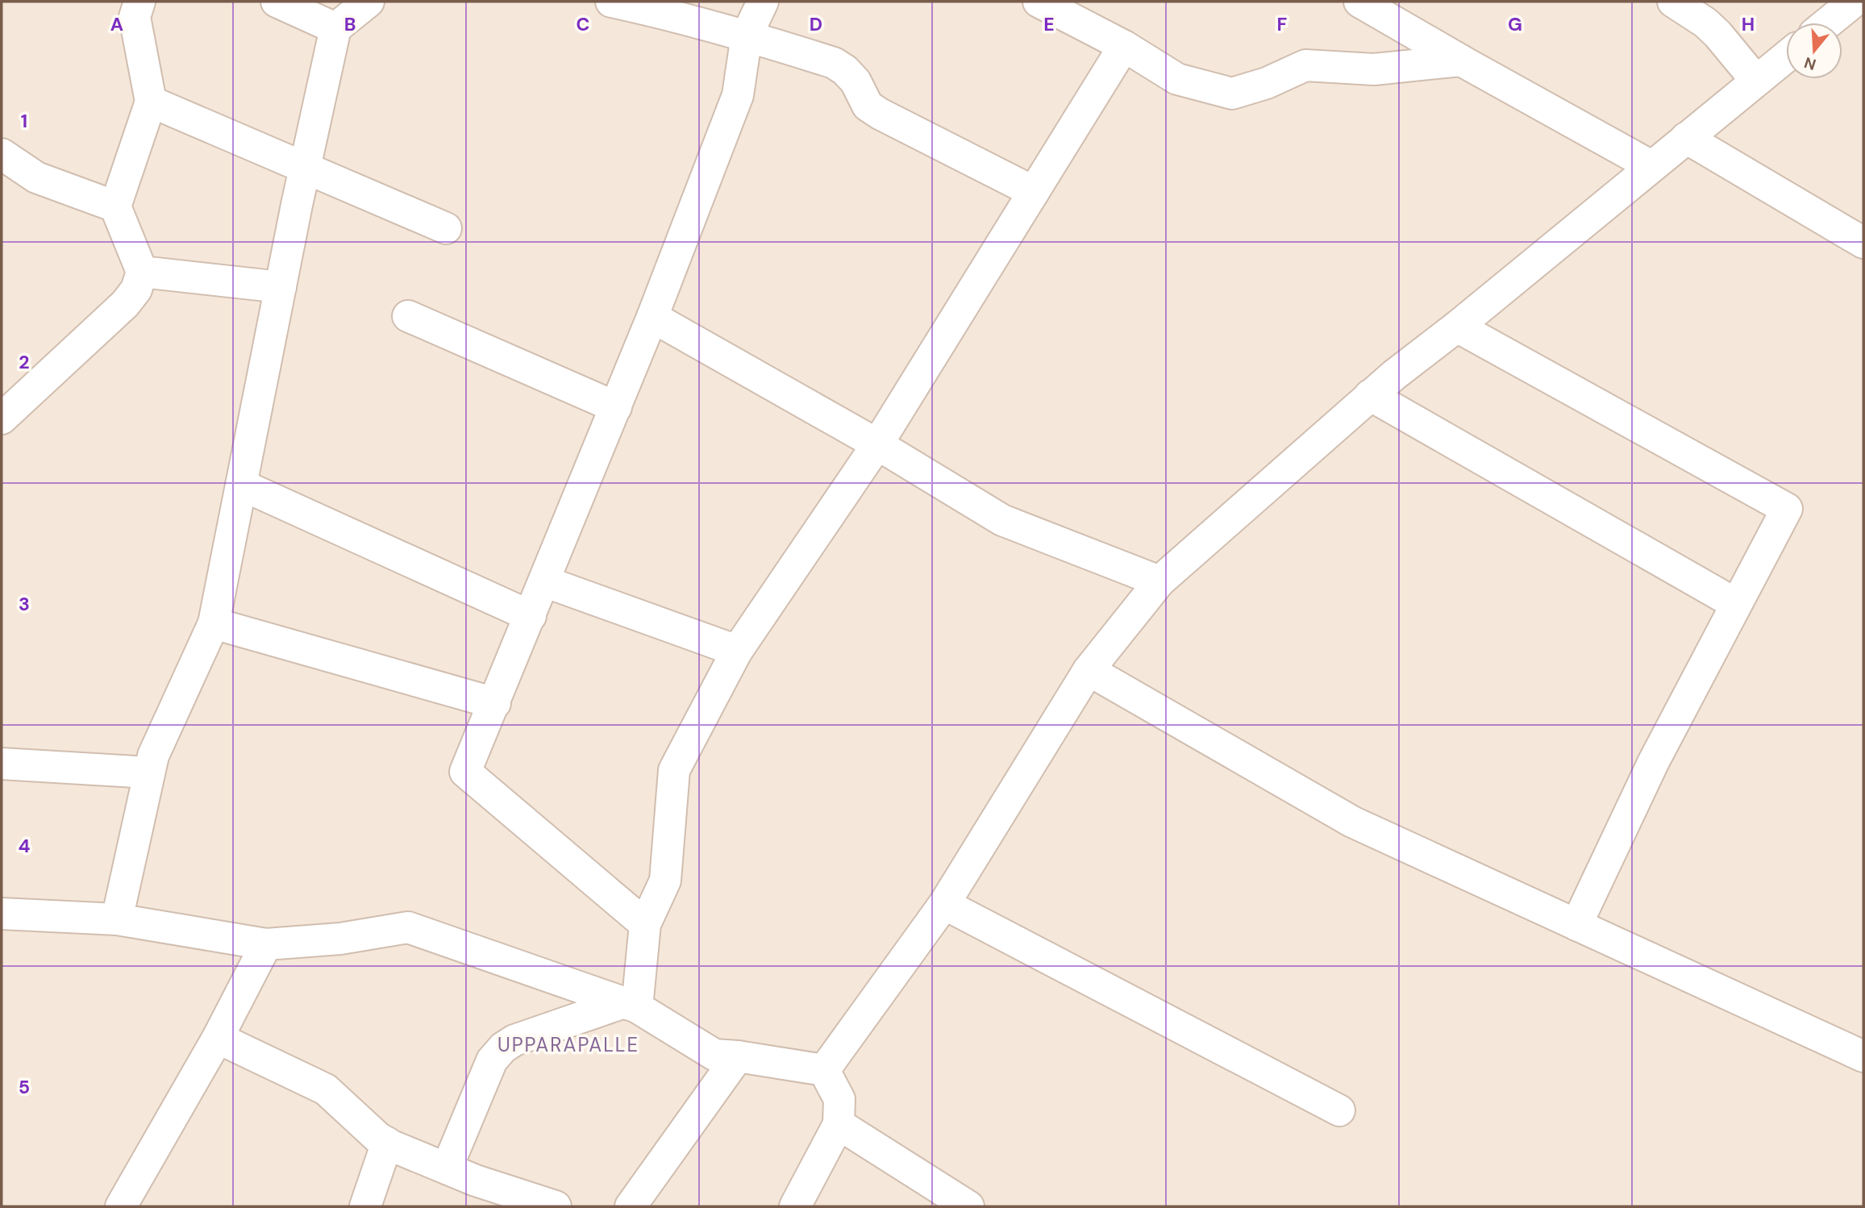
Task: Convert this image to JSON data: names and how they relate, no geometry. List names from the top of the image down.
{
  "districts": ["UPPARAPALLE"],
  "north": "bottom",
  "grid": {
    "columns": [
      "A",
      "B",
      "C",
      "D",
      "E",
      "F",
      "G",
      "H"
    ],
    "rows": [
      "1",
      "2",
      "3",
      "4",
      "5"
    ]
  }
}
